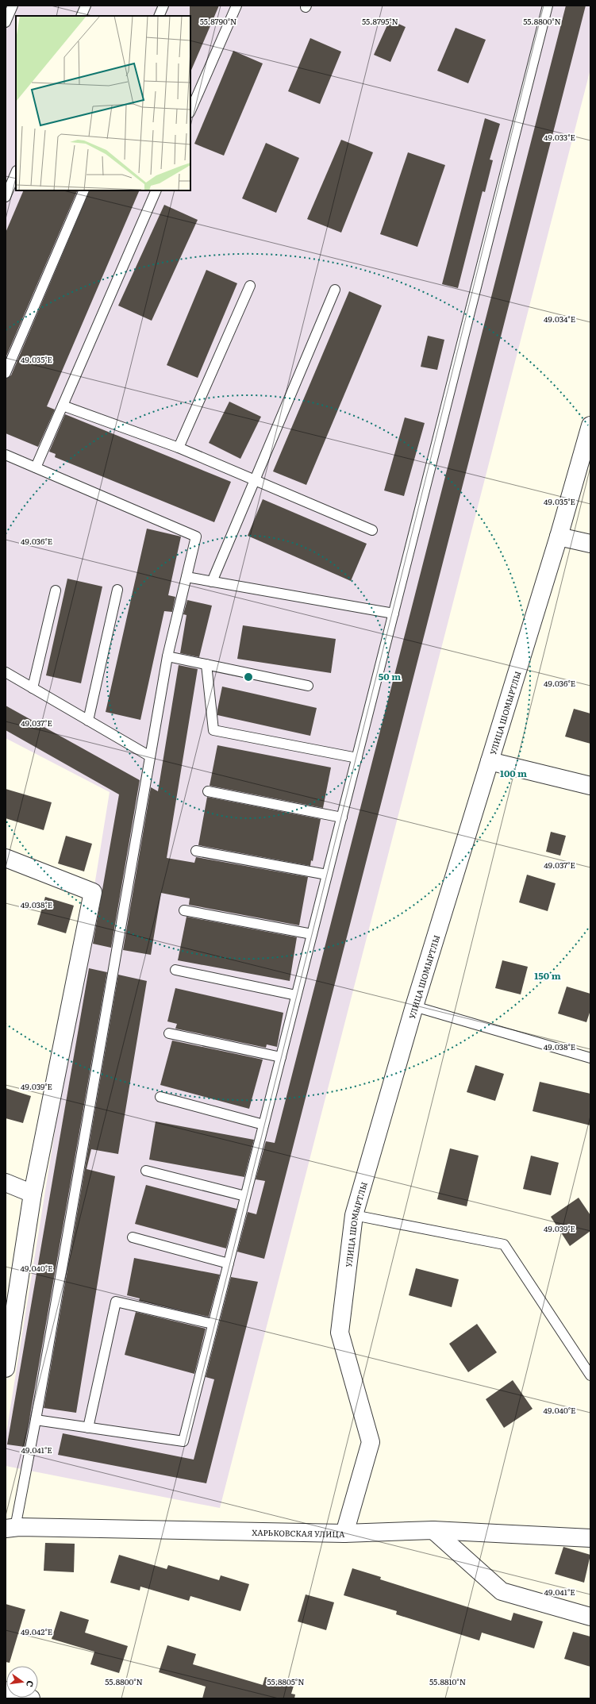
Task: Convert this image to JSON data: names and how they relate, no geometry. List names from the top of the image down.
{
  "streets": {
    "street": ["УЛИЦА ШОМЫРТЛЫ", "ХАРЬКОВСКАЯ УЛИЦА"]
  },
  "crossings": [
    ["УЛИЦА ШОМЫРТЛЫ", "ХАРЬКОВСКАЯ УЛИЦА"]
  ],
  "north": "right",
  "coordinates": [
    "55.8790°N",
    "55.8800°N",
    "55.8795°N",
    "49.033°E",
    "49.034°E",
    "49.035°E",
    "49.036°E",
    "49.037°E",
    "49.038°E",
    "49.039°E",
    "49.040°E",
    "49.041°E",
    "49.042°E",
    "55.8805°N",
    "55.8810°N"
  ],
  "rings": ["50 m", "100 m", "150 m"]
}
